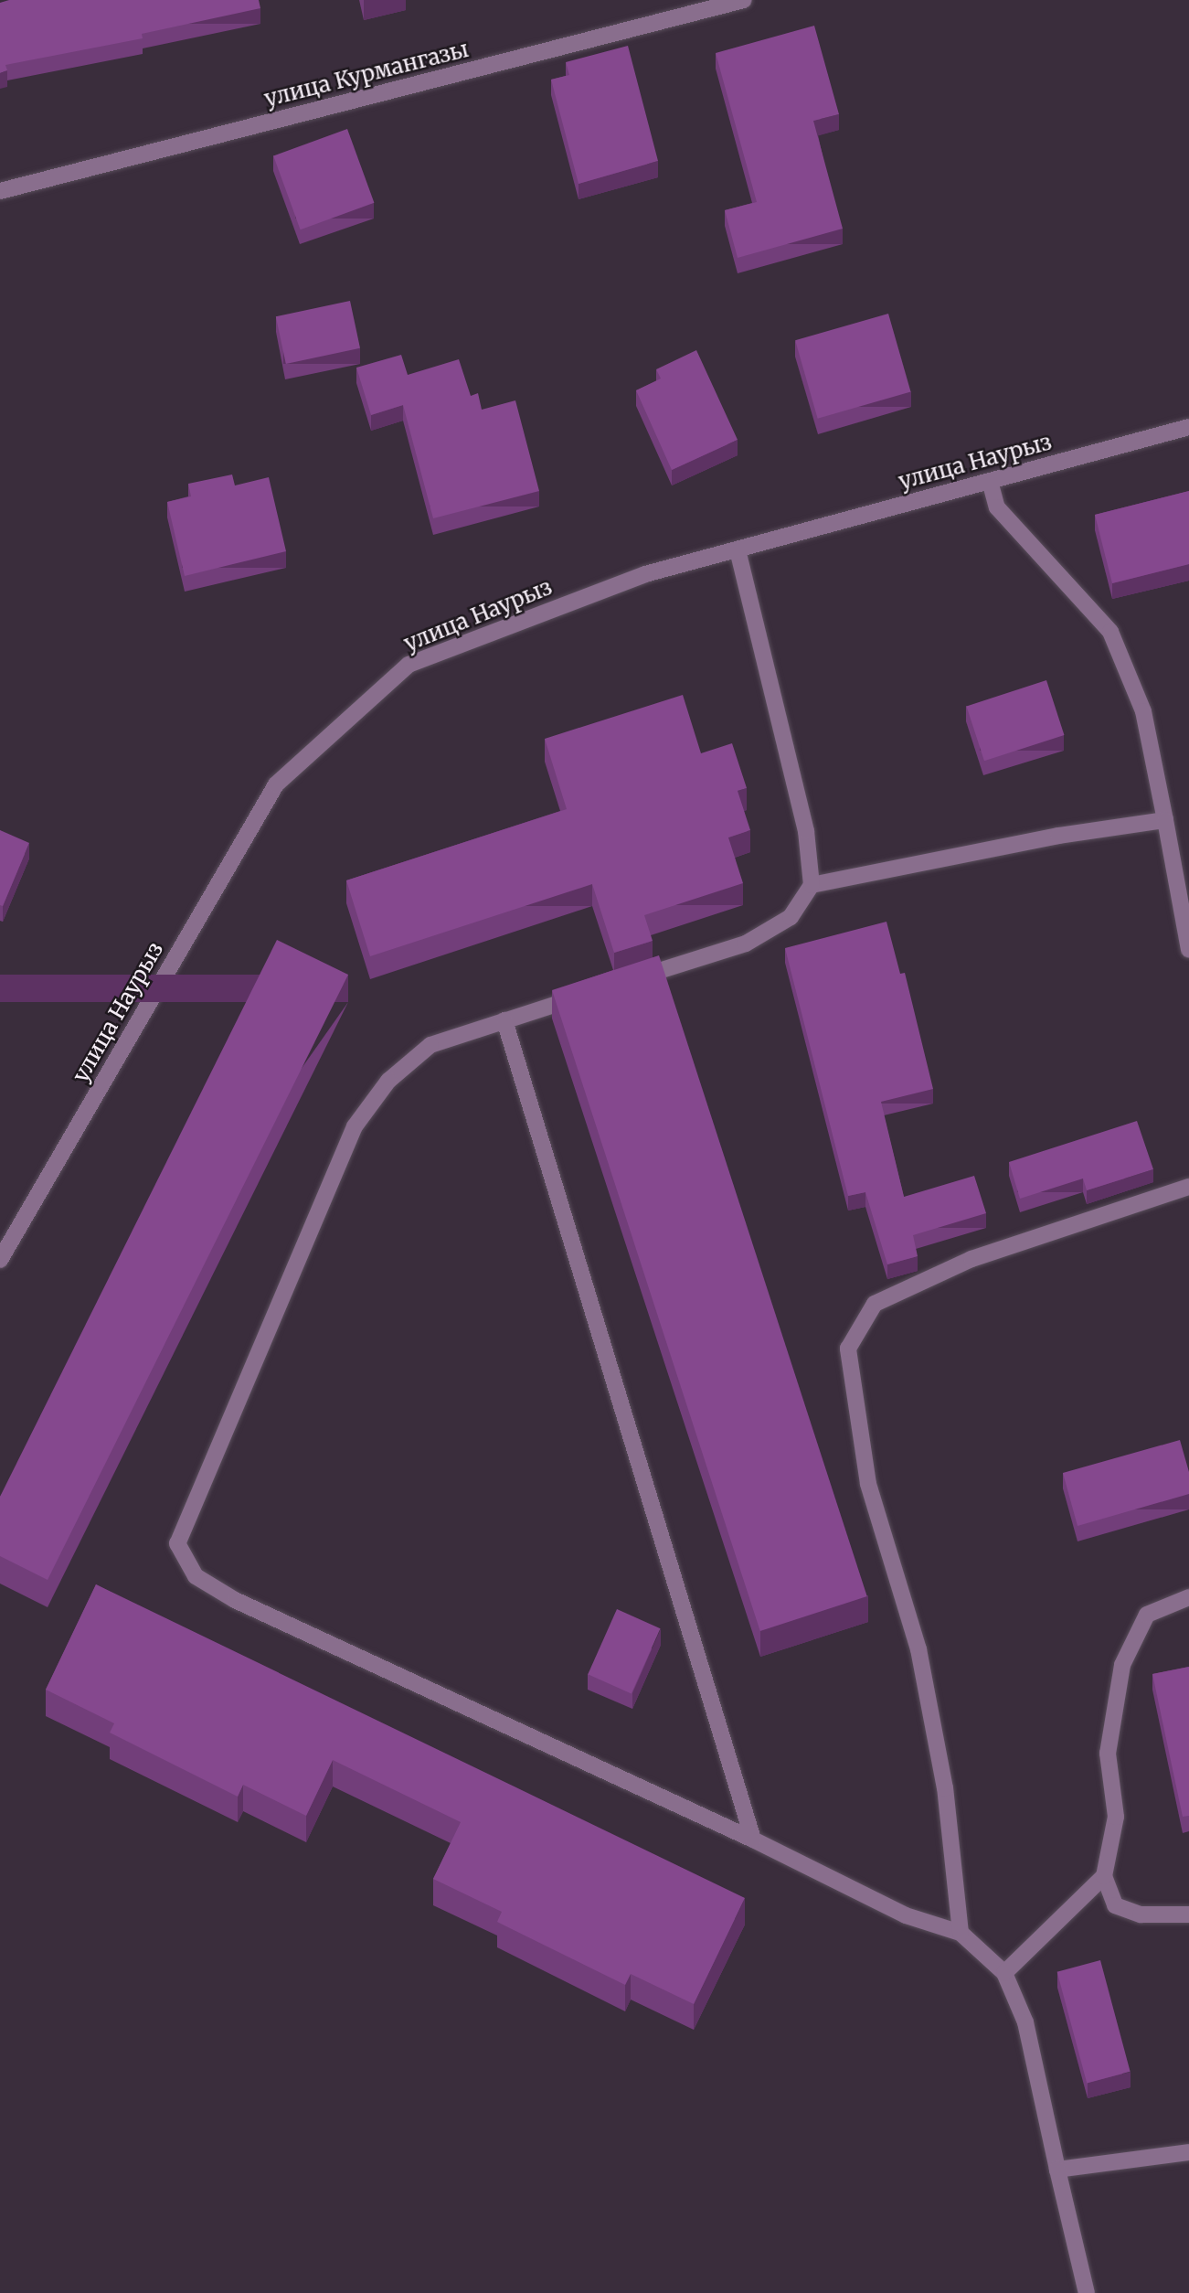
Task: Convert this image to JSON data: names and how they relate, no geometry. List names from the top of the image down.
{
  "streets": {
    "street": ["улица Курмангазы", "улица Наурыз"]
  }
}
